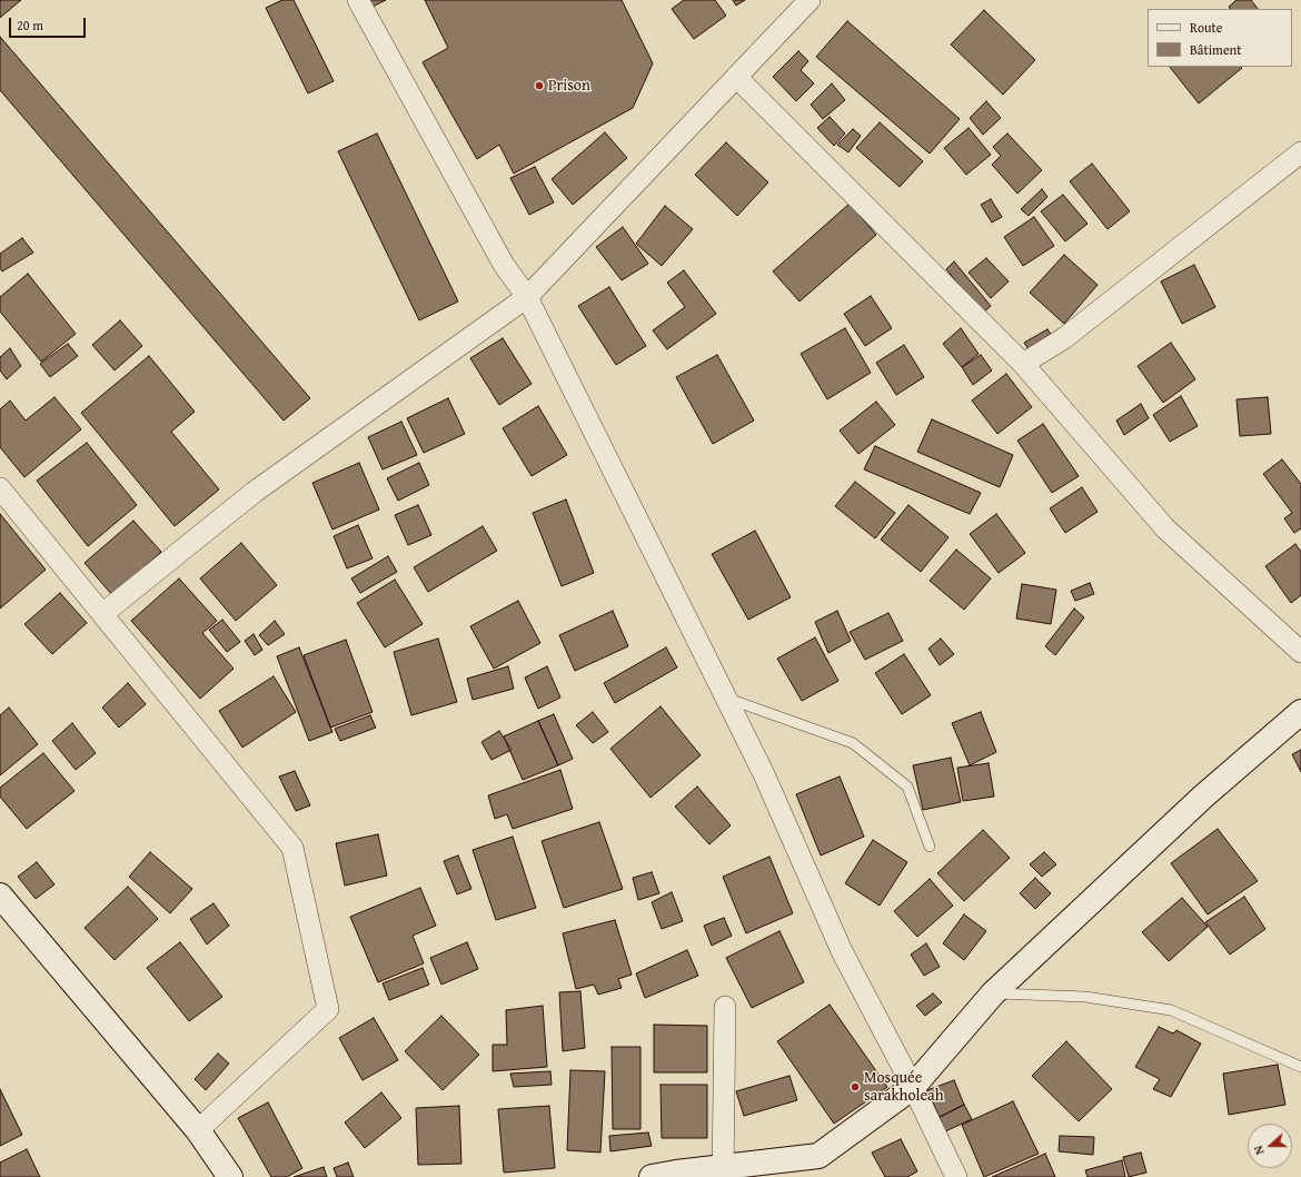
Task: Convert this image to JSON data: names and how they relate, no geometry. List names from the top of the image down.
{
  "places": ["Prison", "Mosquée sarakholeah"],
  "legend": ["Route", "Bâtiment"],
  "scale_bar": "20 m",
  "north": "left"
}
